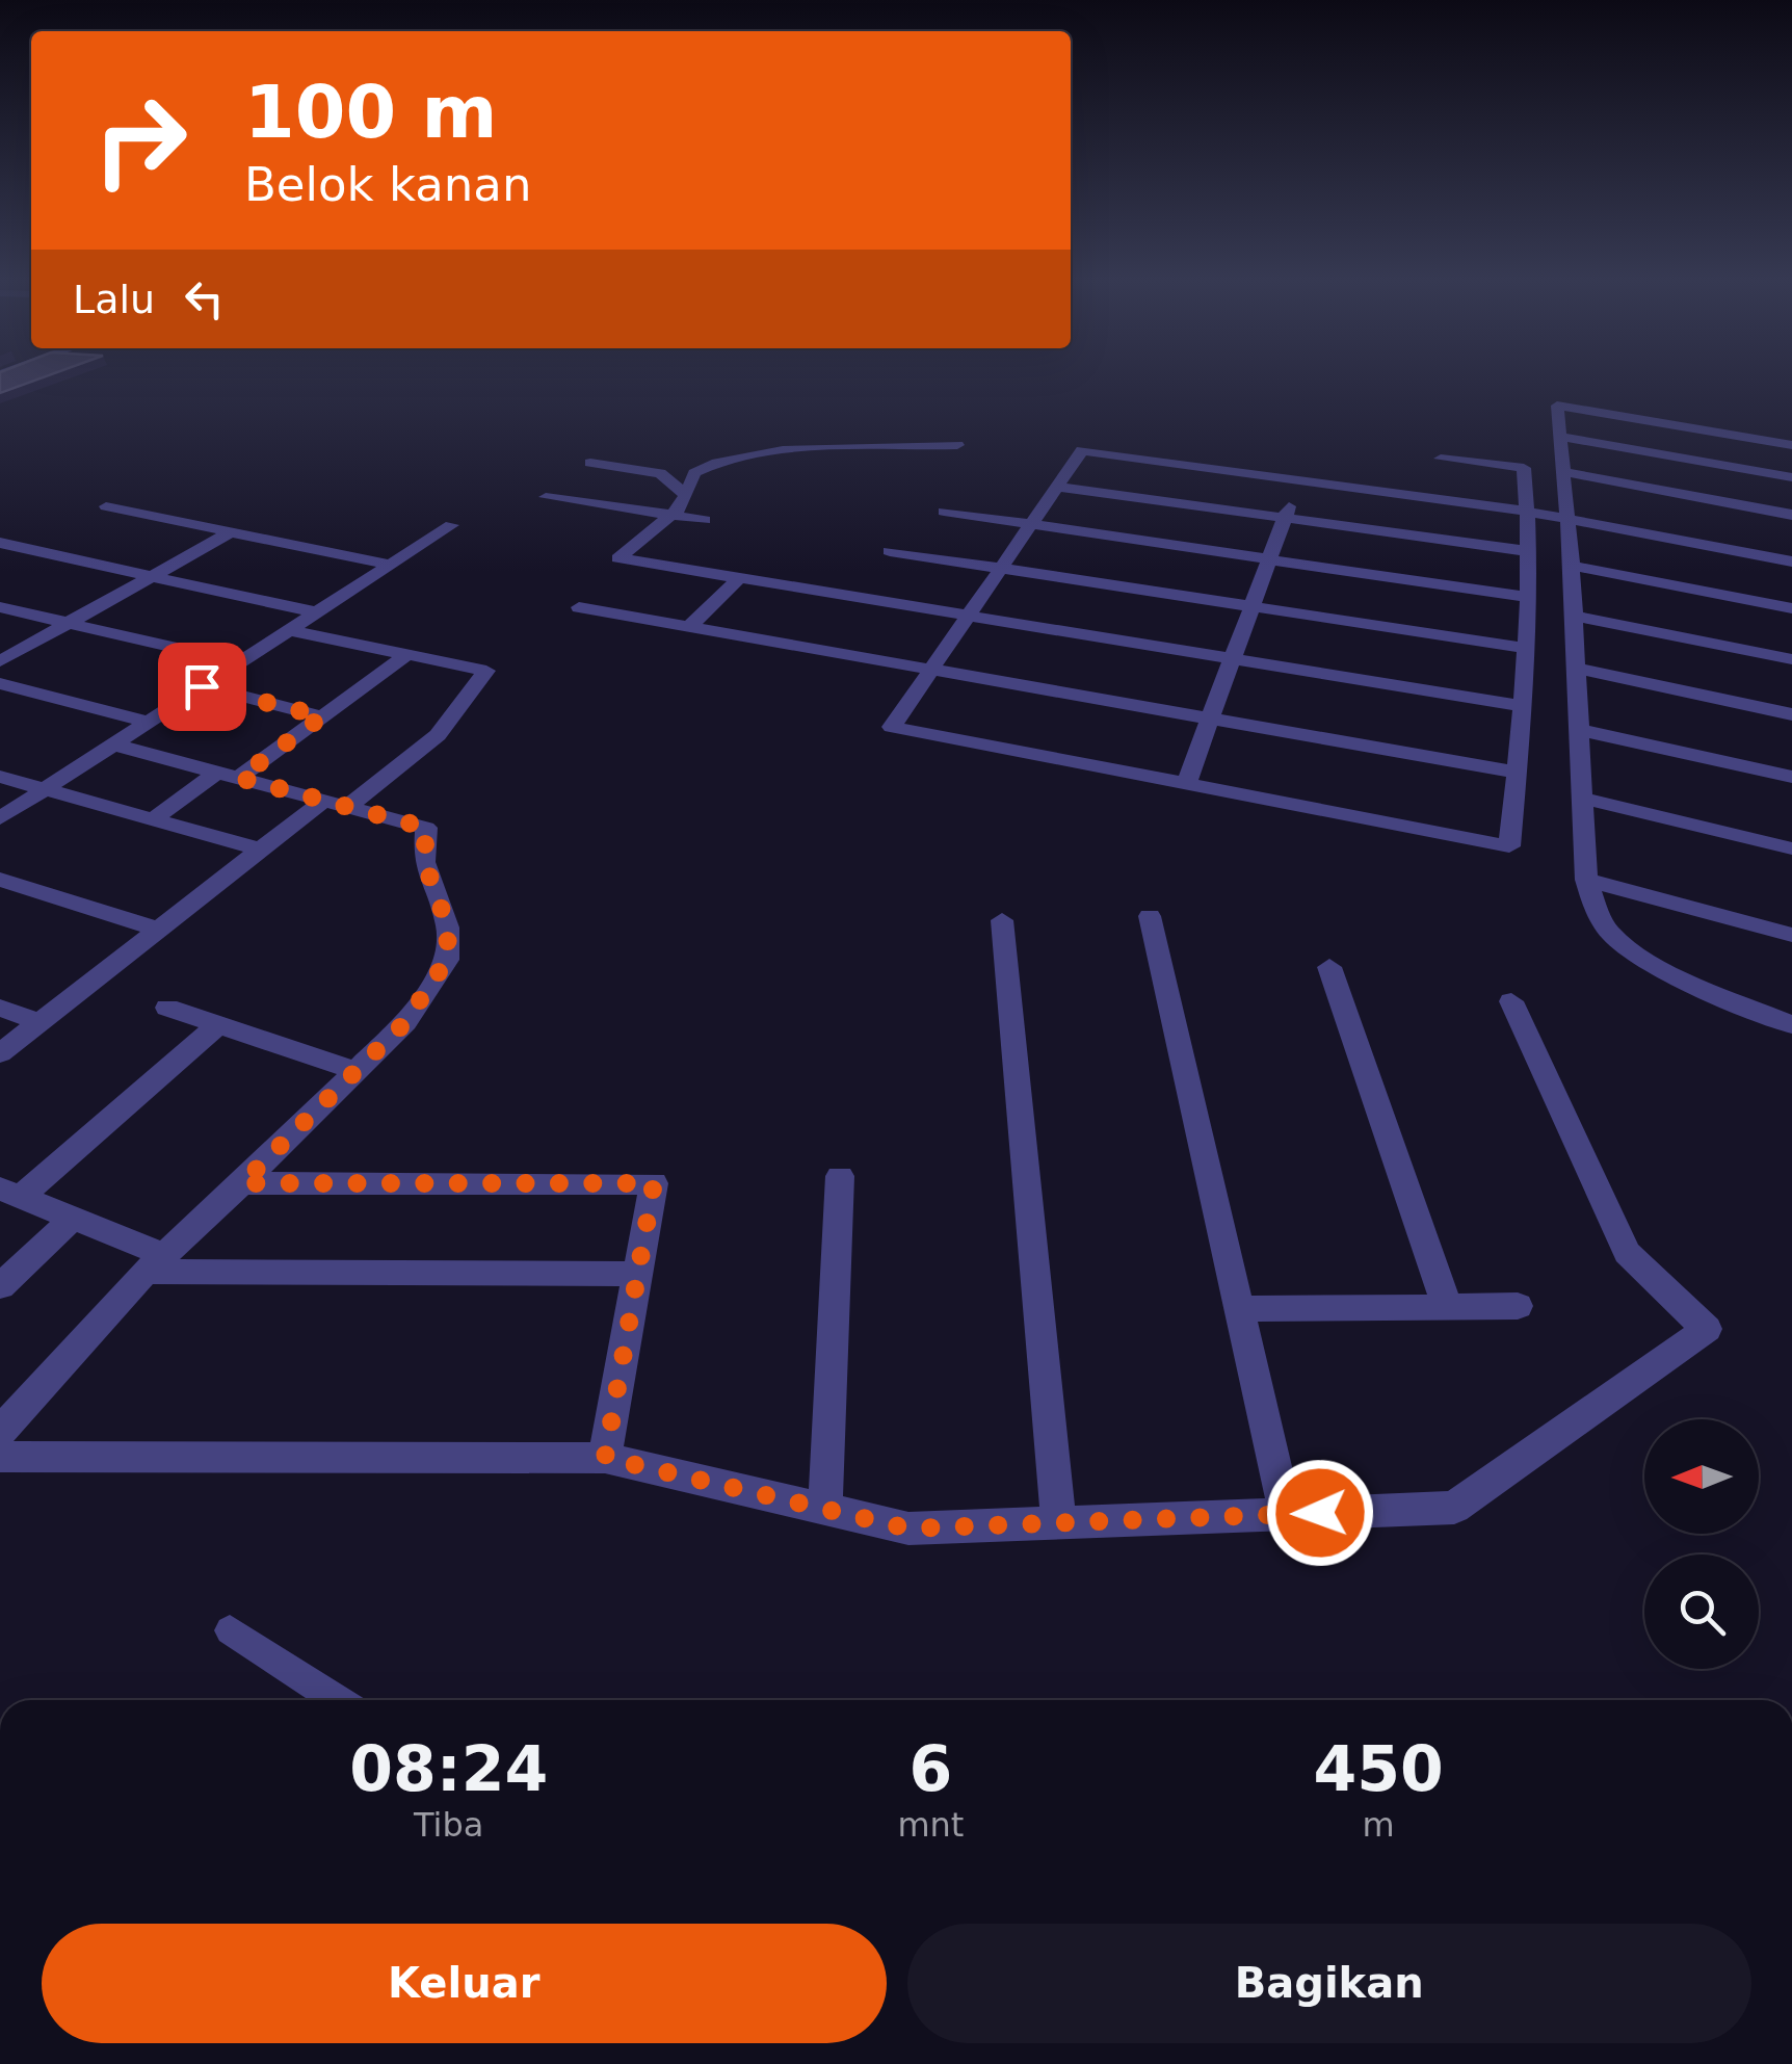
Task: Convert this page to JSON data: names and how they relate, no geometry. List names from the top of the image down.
{
  "north": "left",
  "page": {
    "turn": ["100 m", "Belok kanan"],
    "then": "Lalu",
    "eta": [
      "08:24",
      "Tiba",
      "6",
      "mnt",
      "450",
      "m"
    ],
    "buttons": ["Keluar", "Bagikan"]
  }
}
